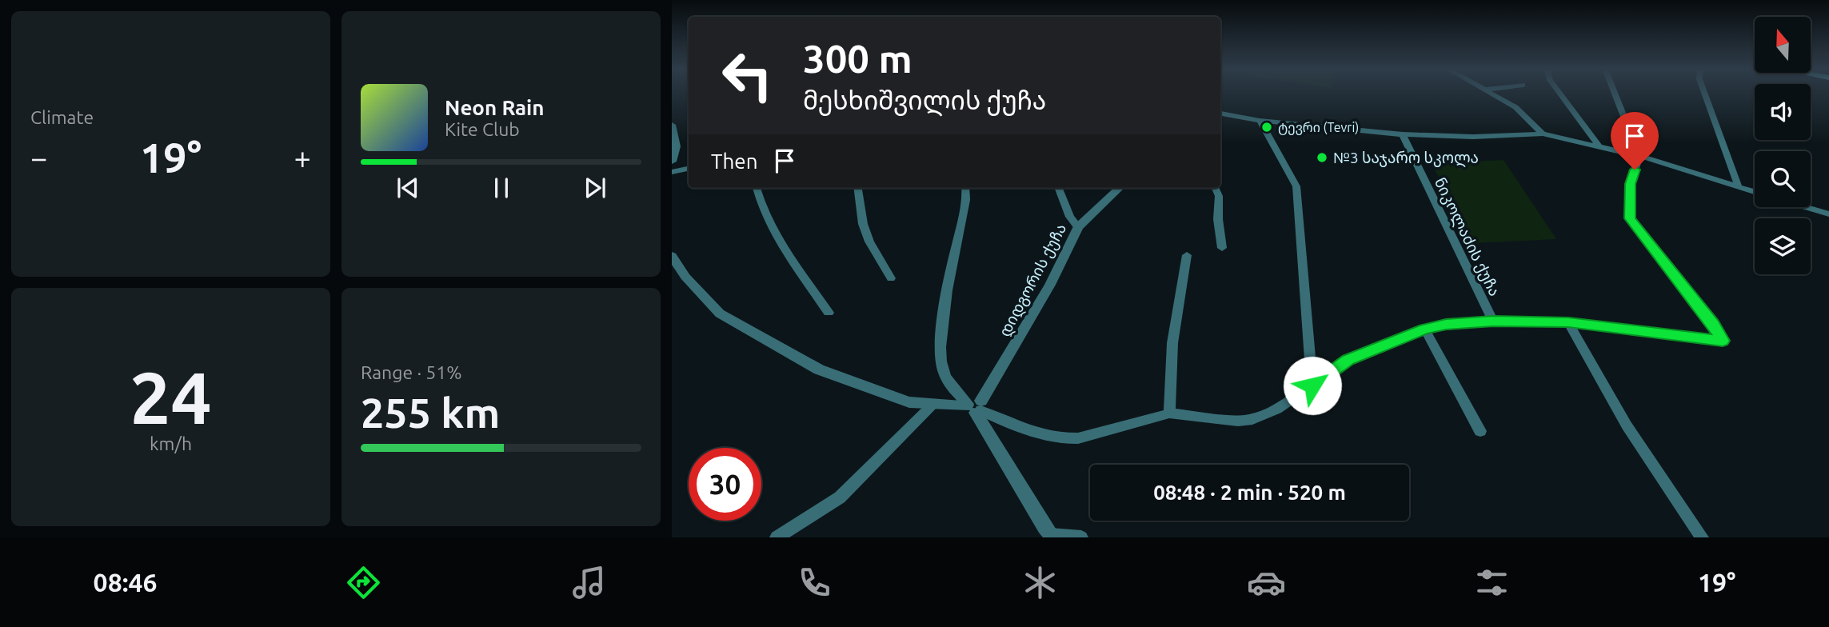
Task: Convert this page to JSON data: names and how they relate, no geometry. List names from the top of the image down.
{
  "streets": {
    "street": ["ნიკოლაძის ქუჩა", "დიდგორის ქუჩა"]
  },
  "places": ["ტევრი (Tevri)", "№3 საჯარო სკოლა"],
  "north": "top",
  "page": {
    "tile": [
      "Climate",
      ["24", "km/h"],
      ["Range · 51%", "255 km"]
    ],
    "turn": ["300 m", "მესხიშვილის ქუჩა"],
    "song": ["Neon Rain", "Kite Club"],
    "then": "Then",
    "heat": ["−", "19°", "+"],
    "limit": "30",
    "trip": "08:48 · 2 min · 520 m",
    "tabs": ["08:46", "19°"]
  }
}
